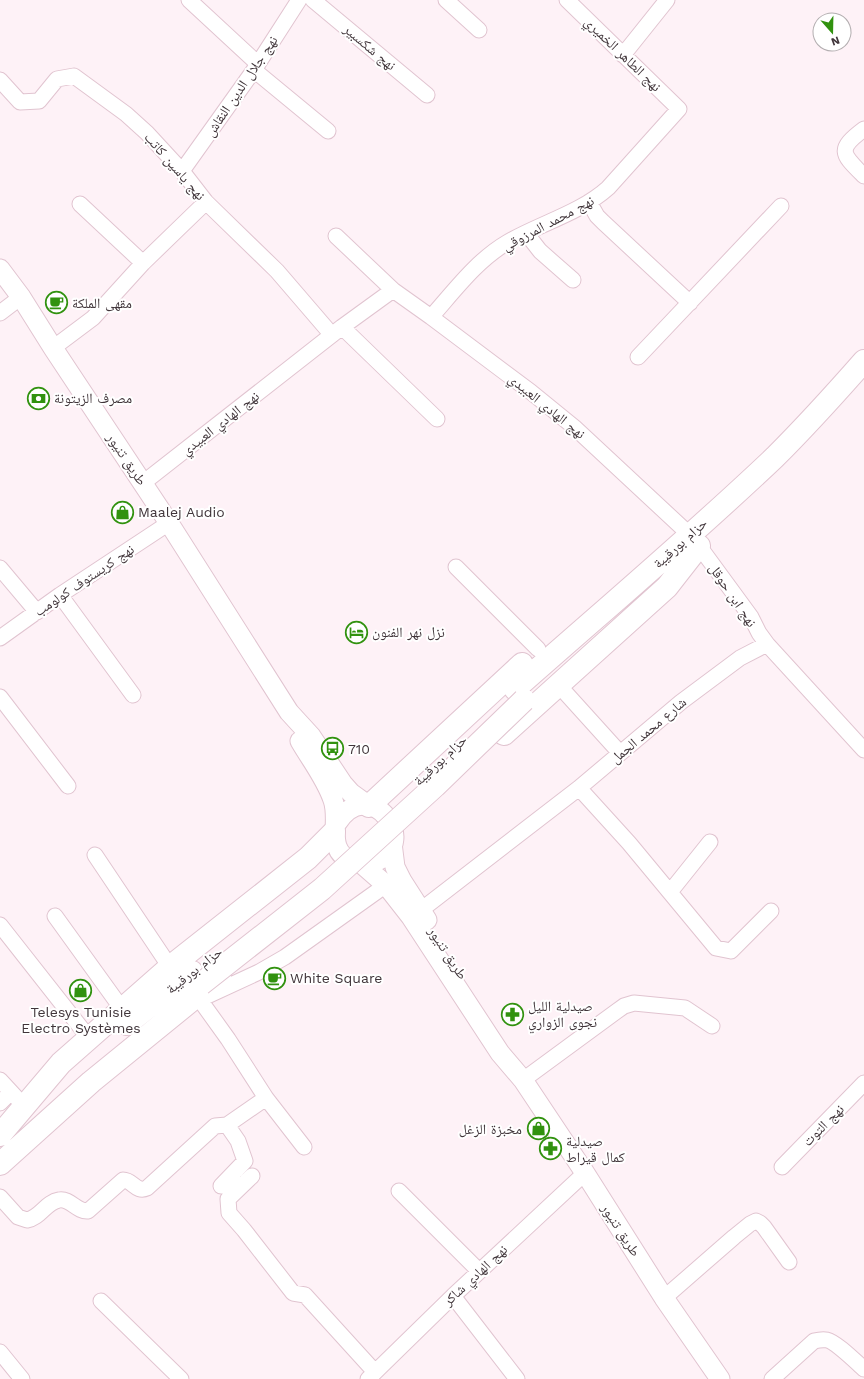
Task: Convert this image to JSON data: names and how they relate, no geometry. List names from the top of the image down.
{
  "streets": {
    "highway": ["حزام بورقيبة"],
    "main road": ["طريق تنيور"],
    "street": [
      "نهج شكسبير",
      "نهج الطاهر الخميري",
      "نهج جلال الدين النقاش",
      "نهج ياسين كاتب",
      "نهج محمد المرزوقي",
      "نهج الهادي العبيدي",
      "نهج كريستوف كولومب",
      "نهج ابن حوقل",
      "شارع محمد الجمل",
      "نهج التوت",
      "نهج الهادي شاكر"
    ]
  },
  "crossings": [
    ["نهج الطاهر الخميري", "نهج محمد المرزوقي"],
    ["نهج جلال الدين النقاش", "نهج ياسين كاتب"],
    ["نهج ياسين كاتب", "نهج الهادي العبيدي"],
    ["نهج محمد المرزوقي", "نهج الهادي العبيدي"],
    ["نهج الهادي العبيدي", "طريق تنيور"],
    ["نهج الهادي العبيدي", "حزام بورقيبة"],
    ["نهج الهادي العبيدي", "نهج ابن حوقل"],
    ["طريق تنيور", "نهج كريستوف كولومب"],
    ["طريق تنيور", "شارع محمد الجمل"],
    ["طريق تنيور", "نهج الهادي شاكر"],
    ["حزام بورقيبة", "نهج ابن حوقل"],
    ["نهج ابن حوقل", "شارع محمد الجمل"]
  ],
  "places": {
    "cafe": ["مقهى الملكة", "White Square"],
    "bank": ["مصرف الزيتونة"],
    "shop": ["Maalej Audio", "Telesys Tunisie Electro Systèmes", "مخبزة الزغل"],
    "hotel": ["نزل نهر الفنون"],
    "bus stop": ["710"],
    "pharmacy": ["صيدلية الليل نجوى الزواري", "صيدلية كمال قيراط"]
  },
  "north": "bottom"
}
